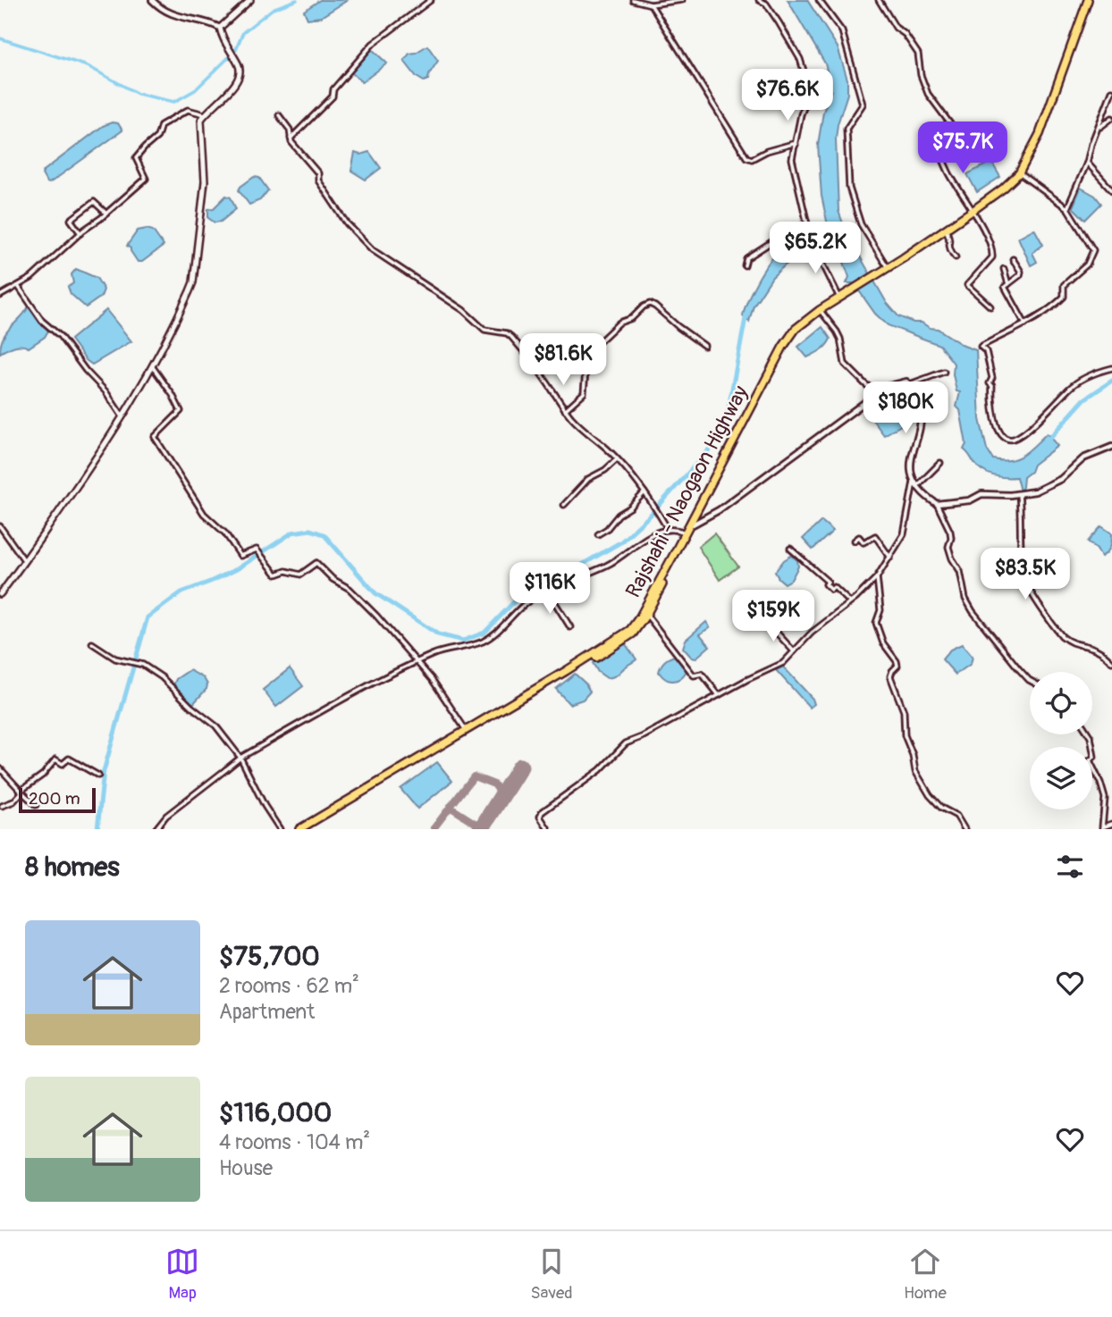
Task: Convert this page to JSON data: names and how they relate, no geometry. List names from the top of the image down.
{
  "streets": {
    "main road": ["Rajshahi - Naogaon Highway"]
  },
  "scale_bar": "200 m",
  "page": {
    "price": [
      "$76.6K",
      "$75.7K",
      "$65.2K",
      "$81.6K",
      "$180K",
      "$83.5K",
      "$116K",
      "$159K"
    ],
    "scale": "200 m",
    "heading": "8 homes",
    "list": [
      {
        "name": "$75,700",
        "note": "2 rooms · 62 m² · Apartment"
      },
      {
        "name": "$116,000",
        "note": "4 rooms · 104 m² · House"
      }
    ],
    "tabs": ["Map", "Saved", "Home"]
  }
}
